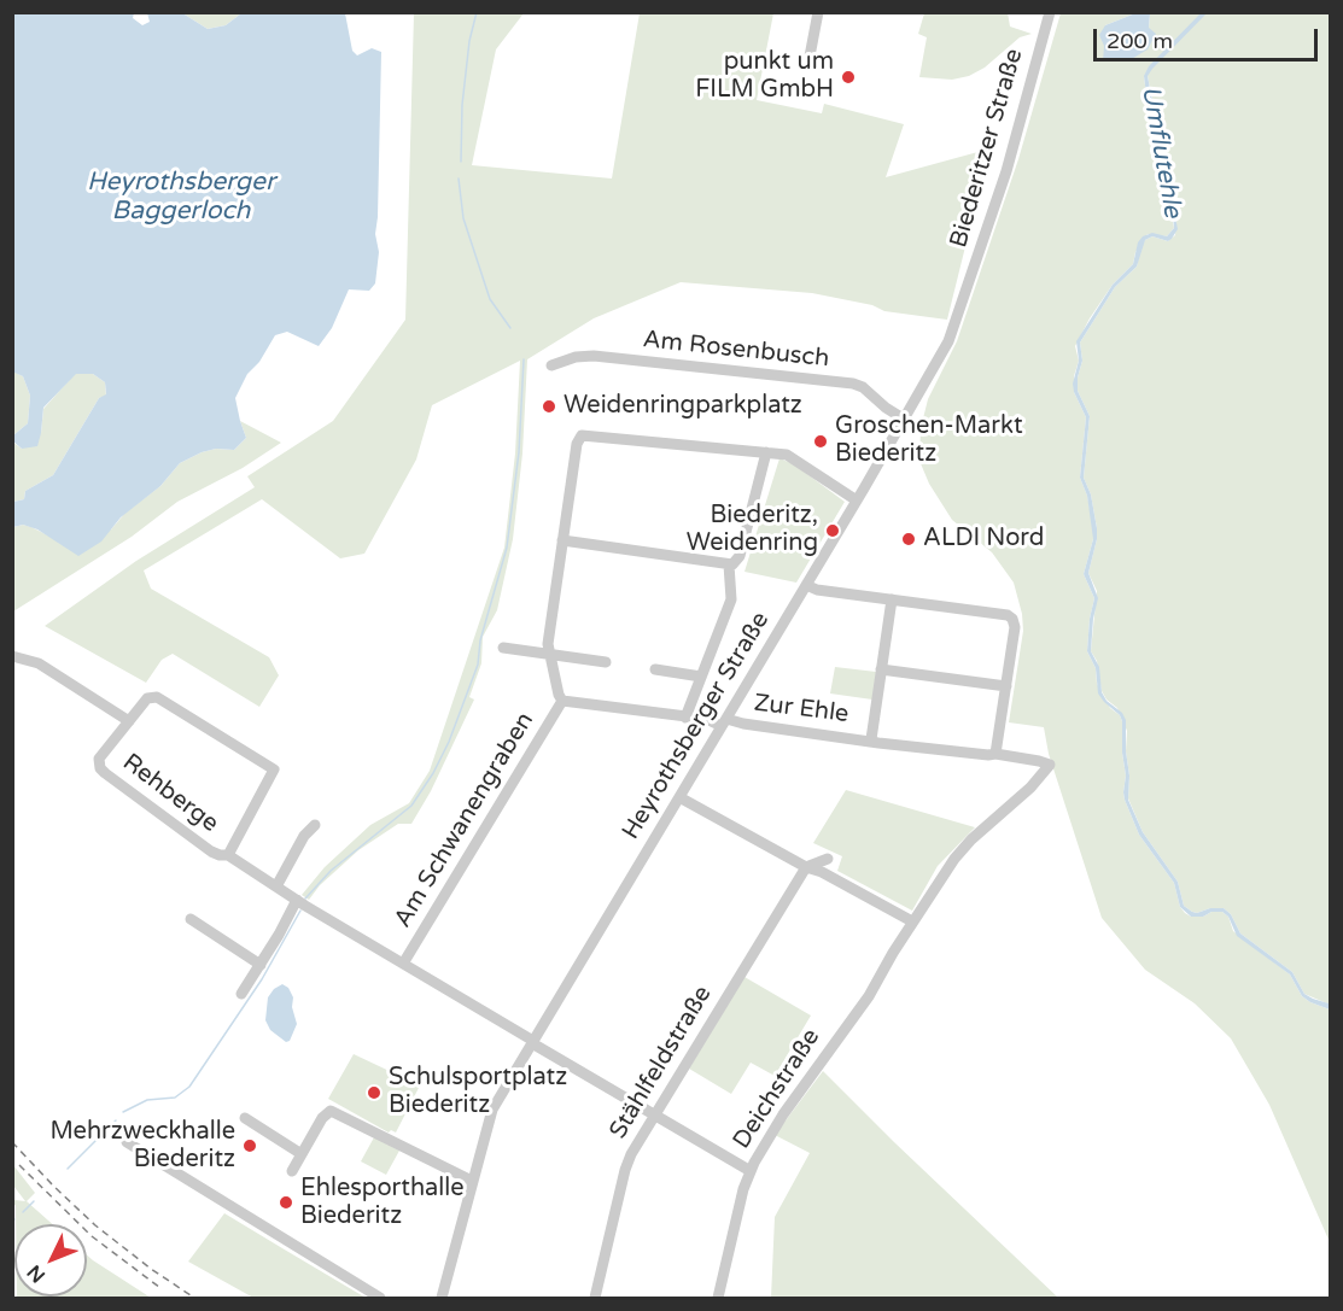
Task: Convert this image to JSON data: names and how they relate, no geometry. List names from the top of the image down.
{
  "streets": {
    "street": [
      "Biederitzer Straße",
      "Am Rosenbusch",
      "Zur Ehle",
      "Heyrothsberger Straße",
      "Rehberge",
      "Am Schwanengraben",
      "Stählfeldstraße",
      "Deichstraße"
    ]
  },
  "crossings": [
    ["Biederitzer Straße", "Heyrothsberger Straße"],
    ["Am Rosenbusch", "Heyrothsberger Straße"],
    ["Zur Ehle", "Heyrothsberger Straße"],
    ["Zur Ehle", "Am Schwanengraben"],
    ["Zur Ehle", "Deichstraße"],
    ["Heyrothsberger Straße", "Rehberge"],
    ["Rehberge", "Am Schwanengraben"],
    ["Rehberge", "Stählfeldstraße"],
    ["Rehberge", "Deichstraße"]
  ],
  "water": ["Umflutehle", "Heyrothsberger Baggerloch"],
  "places": [
    "punkt um FILM GmbH",
    "Weidenringparkplatz",
    "Groschen-Markt Biederitz",
    "Biederitz, Weidenring",
    "ALDI Nord",
    "Schulsportplatz Biederitz",
    "Mehrzweckhalle Biederitz",
    "Ehlesporthalle Biederitz"
  ],
  "scale_bar": "200 m",
  "north": "bottom left"
}
